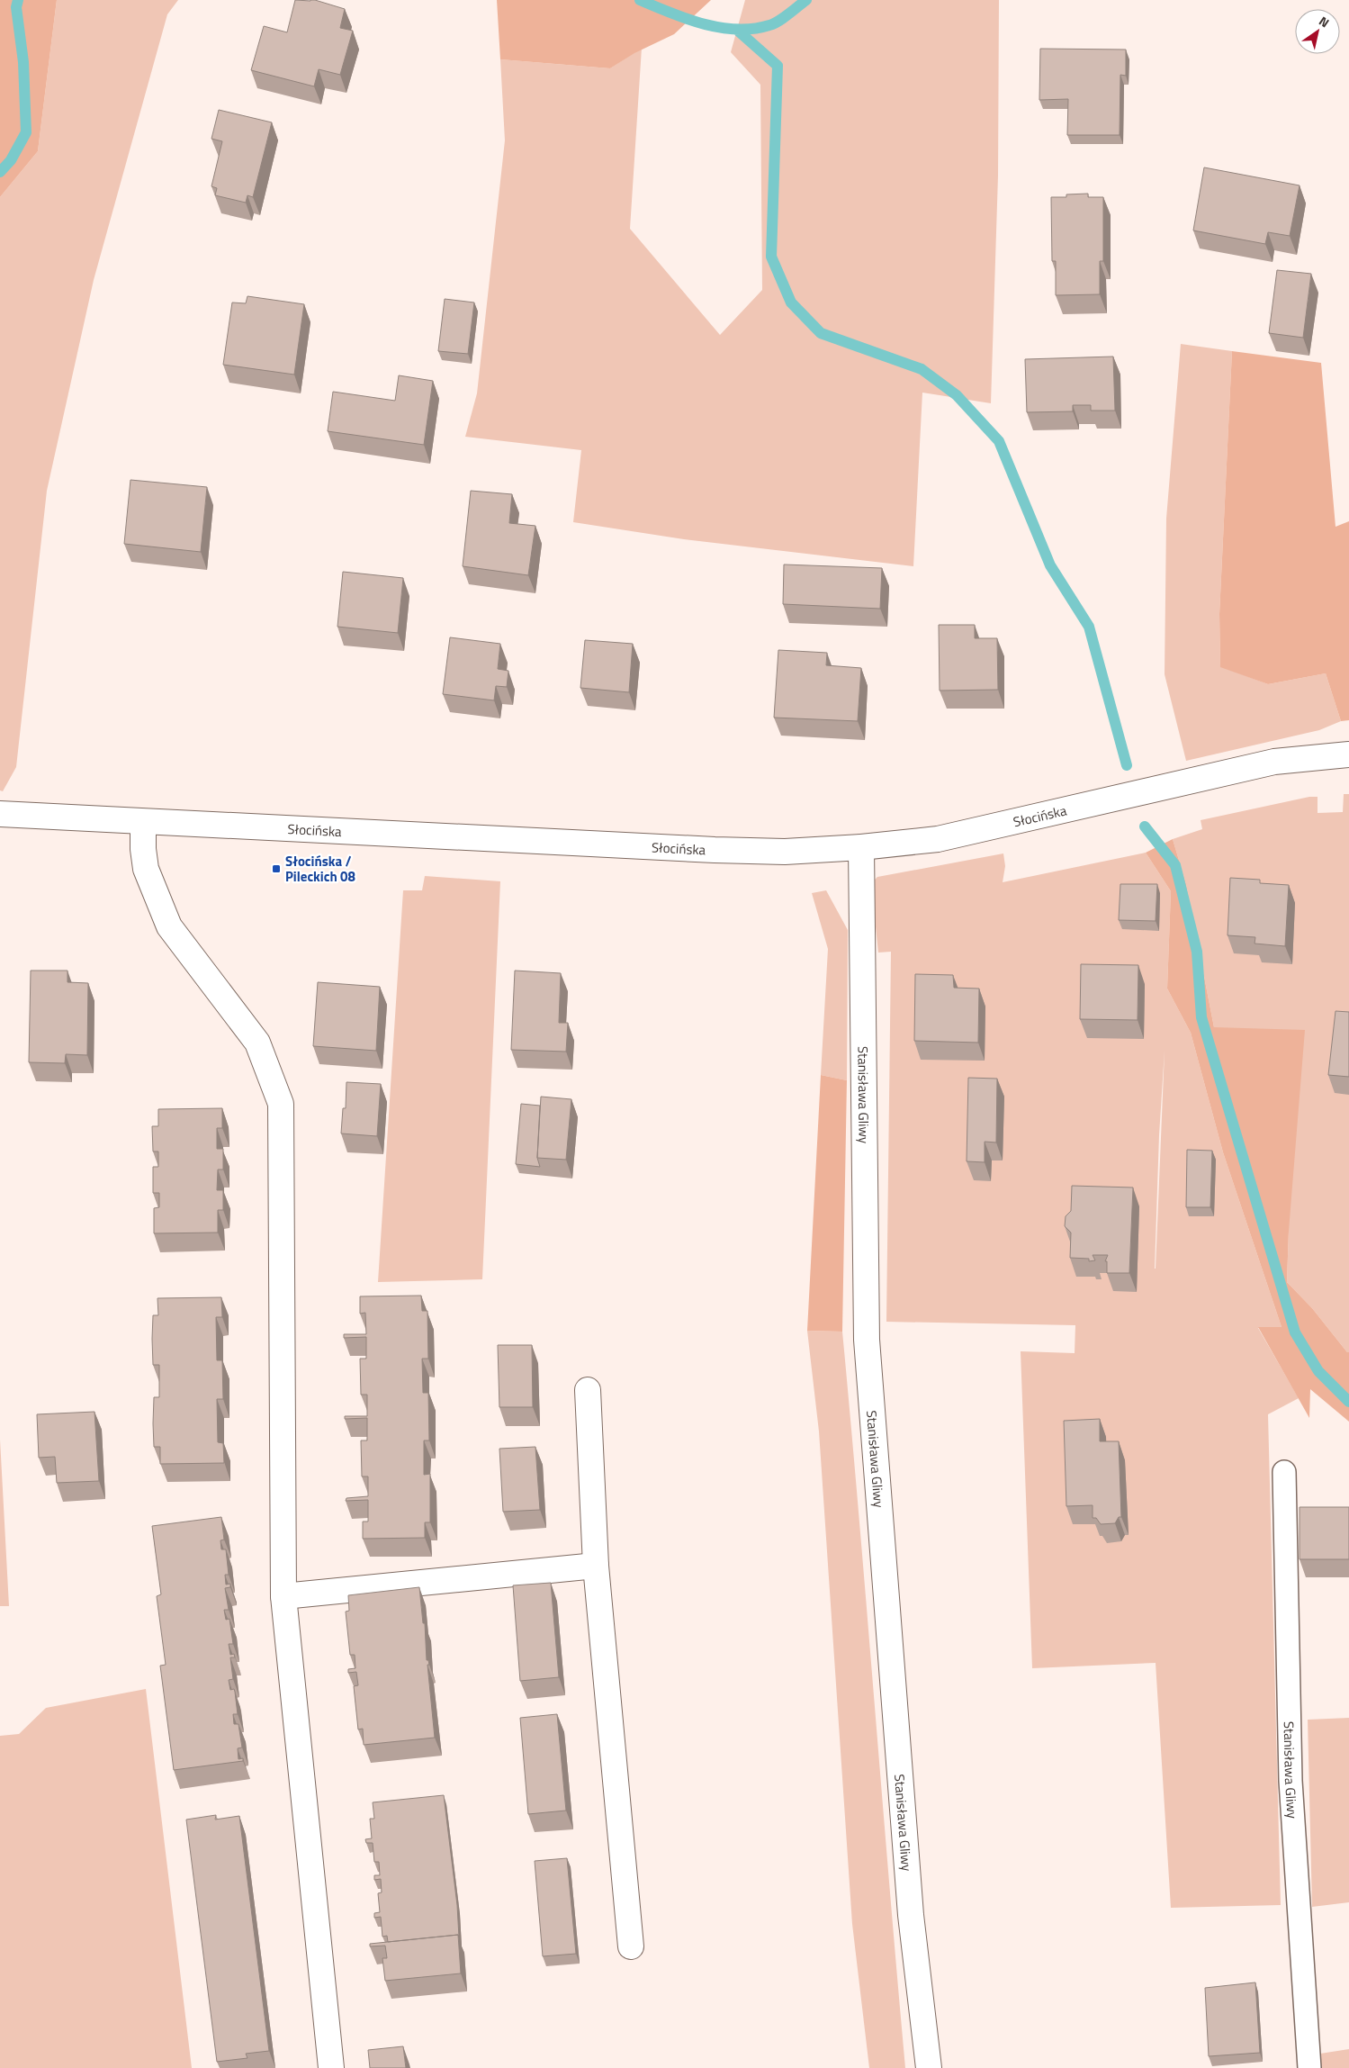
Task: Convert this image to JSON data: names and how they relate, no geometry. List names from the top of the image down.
{
  "streets": {
    "street": ["Słocińska", "Stanisława Gliwy"]
  },
  "crossings": [
    ["Słocińska", "Stanisława Gliwy"]
  ],
  "places": {
    "transit": ["Słocińska / Pileckich 08"]
  },
  "north": "top right"
}
